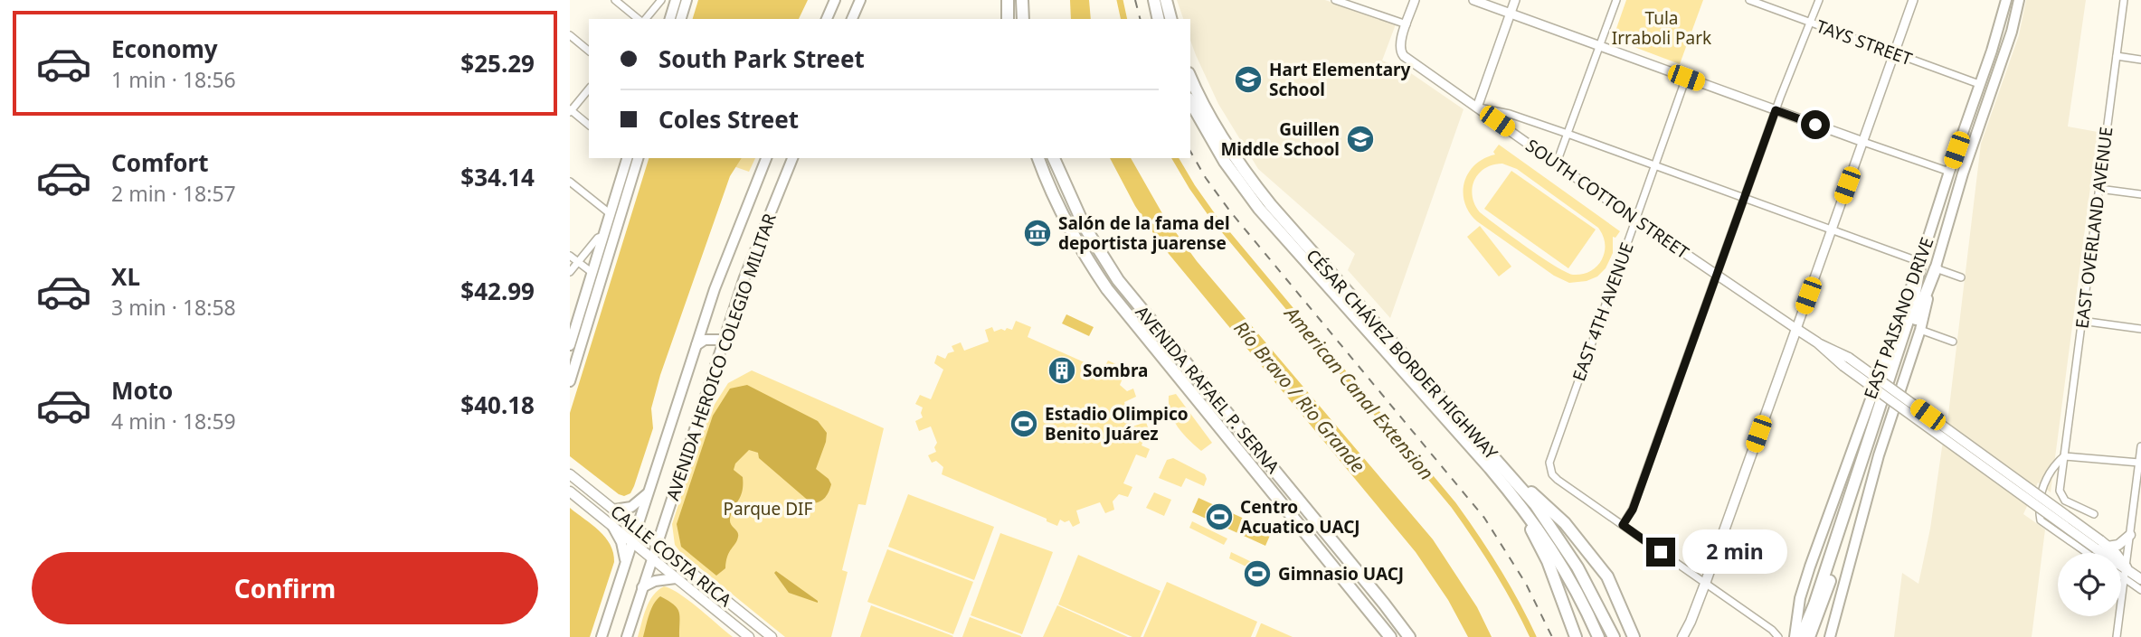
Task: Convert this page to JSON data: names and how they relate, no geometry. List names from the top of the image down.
{
  "streets": {
    "highway": ["CÉSAR CHÁVEZ BORDER HIGHWAY", "AVENIDA RAFAEL P. SERNA"],
    "main road": [
      "SOUTH COTTON STREET",
      "EAST PAISANO DRIVE",
      "AVENIDA HEROICO COLEGIO MILITAR",
      "CALLE COSTA RICA"
    ],
    "street": ["TAYS STREET", "EAST OVERLAND AVENUE", "EAST 4TH AVENUE"]
  },
  "crossings": [
    ["TAYS STREET", "EAST PAISANO DRIVE"],
    ["SOUTH COTTON STREET", "EAST 4TH AVENUE"],
    ["AVENIDA HEROICO COLEGIO MILITAR", "CALLE COSTA RICA"]
  ],
  "water": ["American Canal Extension", "Río Bravo / Rio Grande"],
  "parks": ["Tula Irraboli Park", "Parque DIF"],
  "places": {
    "school or university": ["Hart Elementary School", "Guillen Middle School"],
    "museum": ["Salón de la fama del deportista juarense"],
    "building": ["Sombra"],
    "sports": ["Estadio Olimpico Benito Juárez", "Centro Acuatico UACJ", "Gimnasio UACJ"]
  },
  "page": {
    "list": [
      {
        "name": "Economy",
        "note": "1 min · 18:56",
        "value": "$25.29"
      },
      {
        "name": "Comfort",
        "note": "2 min · 18:57",
        "value": "$34.14"
      },
      {
        "name": "XL",
        "note": "3 min · 18:58",
        "value": "$42.99"
      },
      {
        "name": "Moto",
        "note": "4 min · 18:59",
        "value": "$40.18"
      }
    ],
    "banner": ["South Park Street", "Coles Street"],
    "bubble": "2 min",
    "buttons": "Confirm"
  }
}
